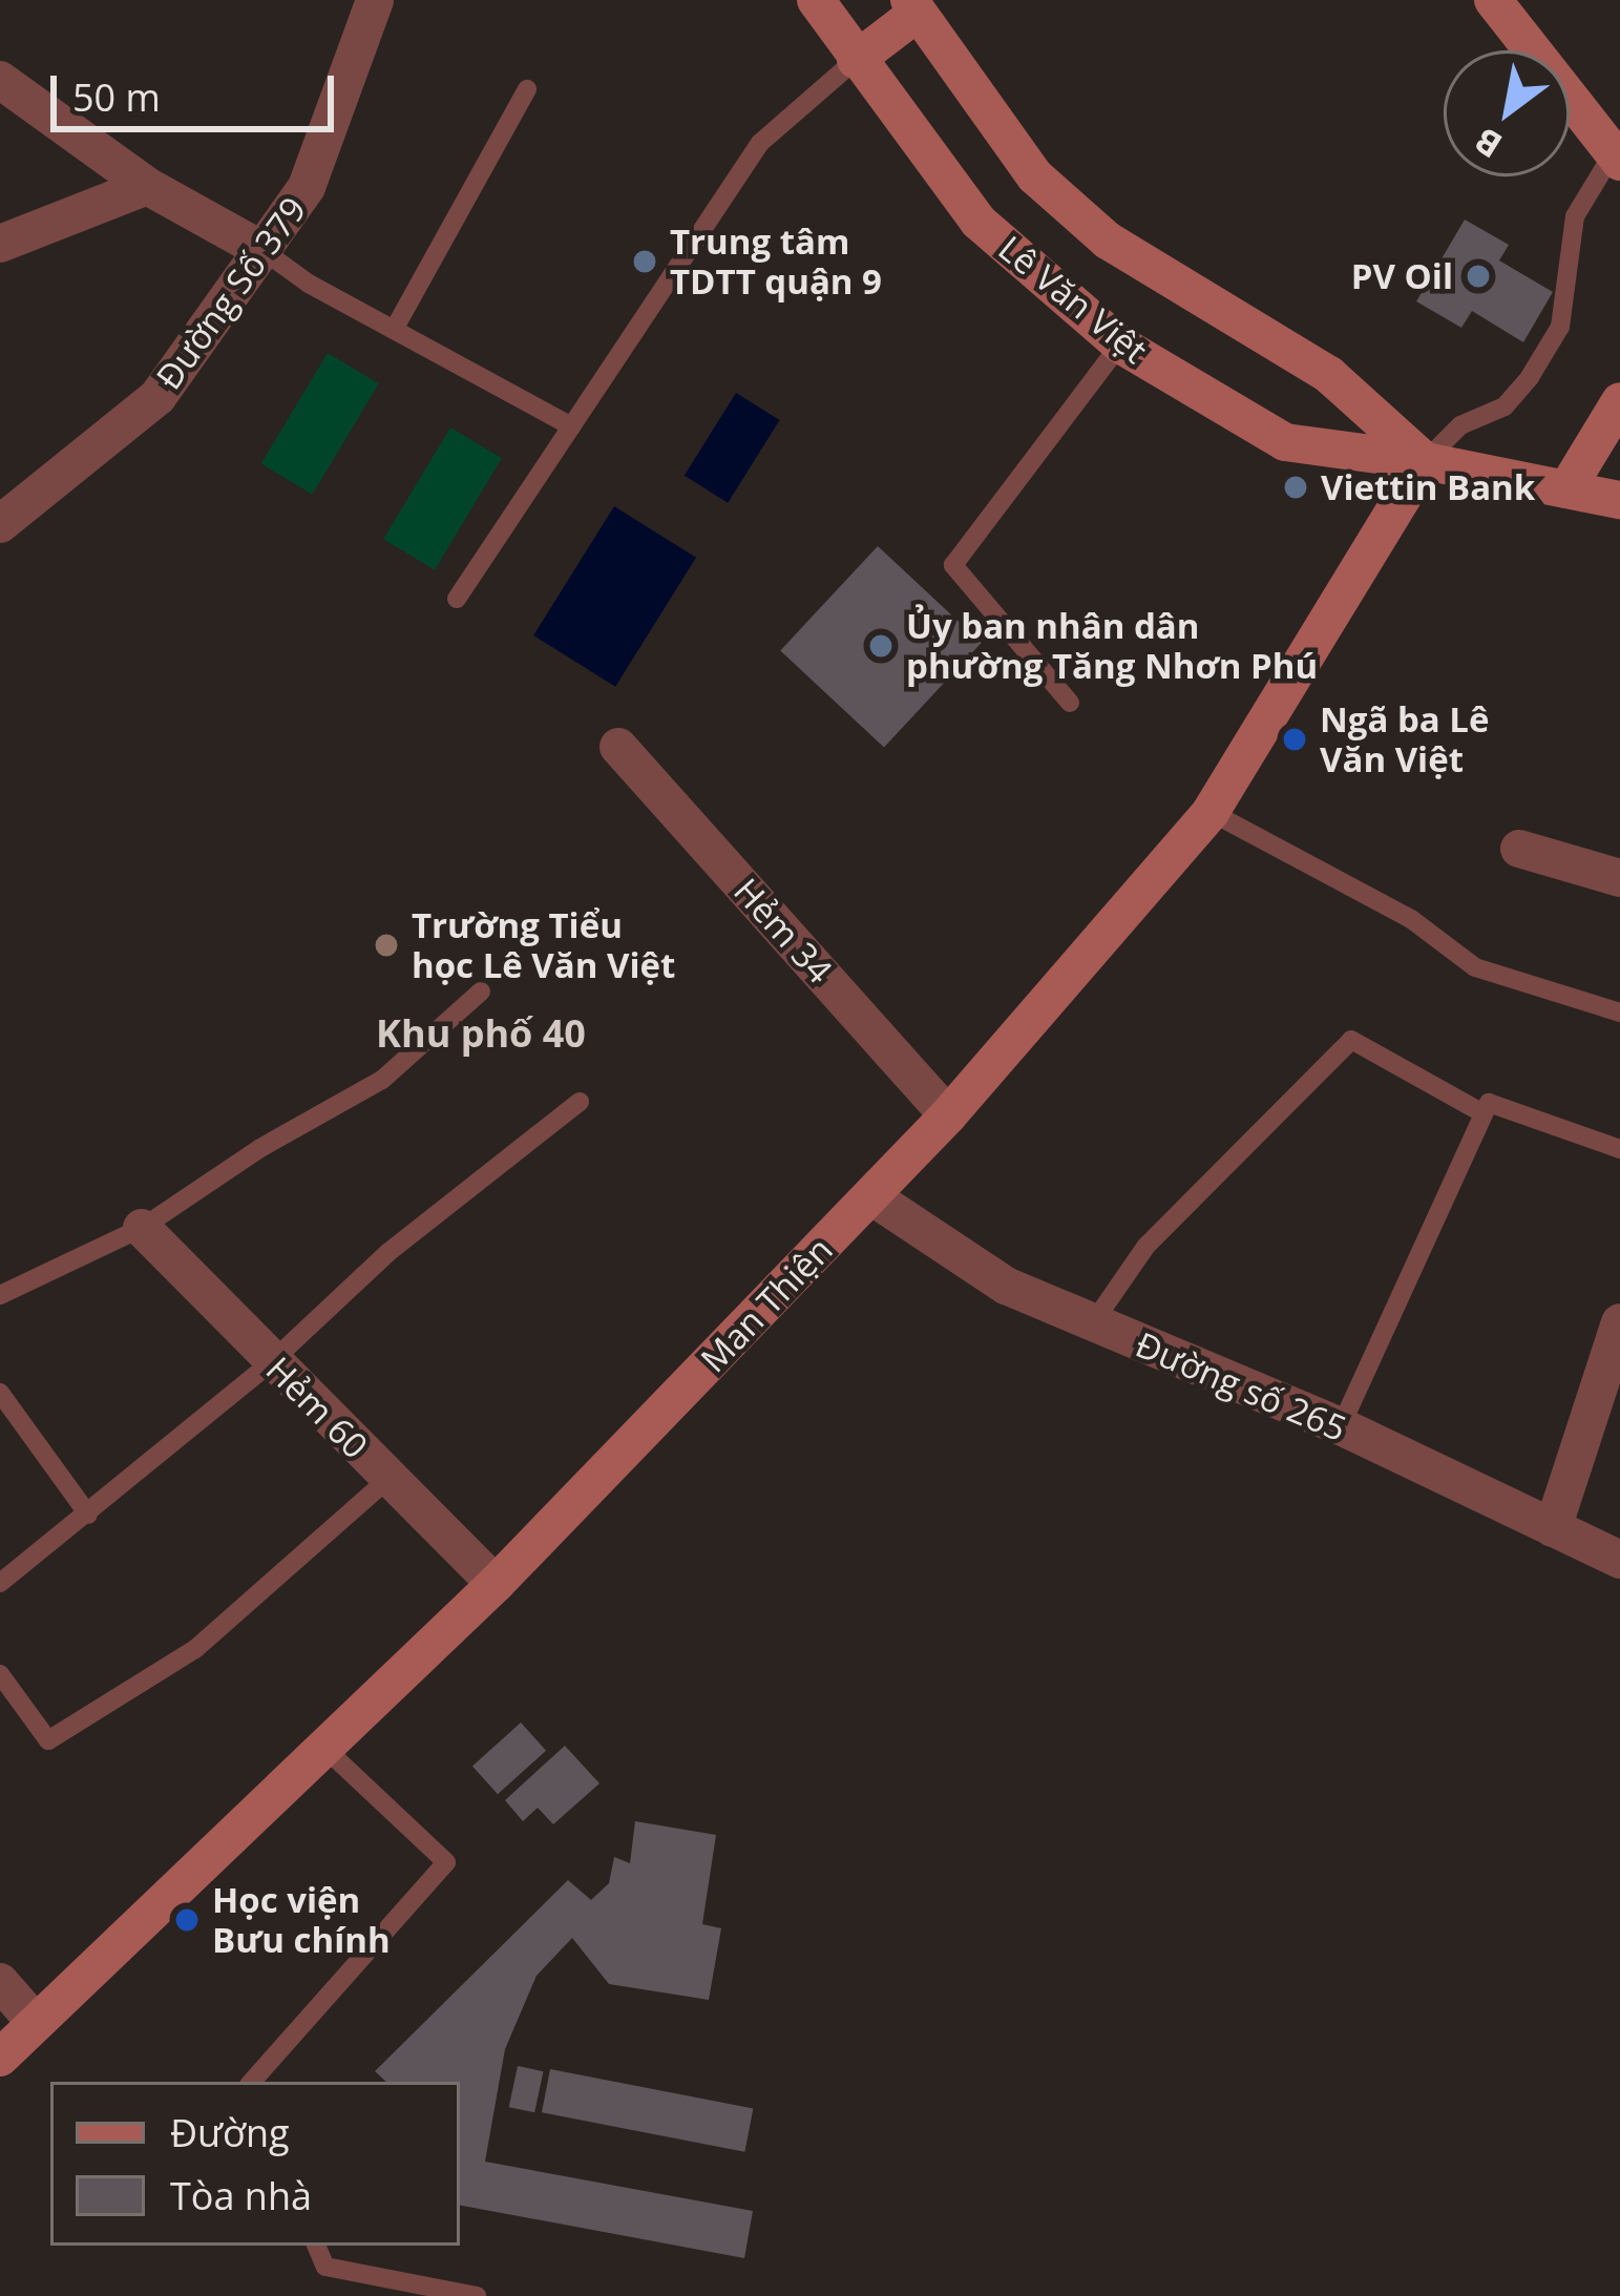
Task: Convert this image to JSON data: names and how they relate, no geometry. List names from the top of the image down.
{
  "streets": {
    "street": [
      "Đường Số 379",
      "Lê Văn Việt",
      "Hẻm 34",
      "Man Thiện",
      "Đường số 265",
      "Hẻm 60"
    ]
  },
  "crossings": [
    ["Lê Văn Việt", "Man Thiện"],
    ["Hẻm 34", "Man Thiện"],
    ["Man Thiện", "Đường số 265"],
    ["Man Thiện", "Hẻm 60"]
  ],
  "districts": ["Khu phố 40"],
  "places": [
    "Trung tâm TDTT quận 9",
    "PV Oil",
    "Viettin Bank",
    "Ủy ban nhân dân phường Tăng Nhơn Phú",
    "Ngã ba Lê Văn Việt",
    "Trường Tiểu học Lê Văn Việt",
    "Học viện Bưu chính"
  ],
  "legend": ["Đường", "Tòa nhà"],
  "scale_bar": "50 m",
  "north": "bottom left"
}
